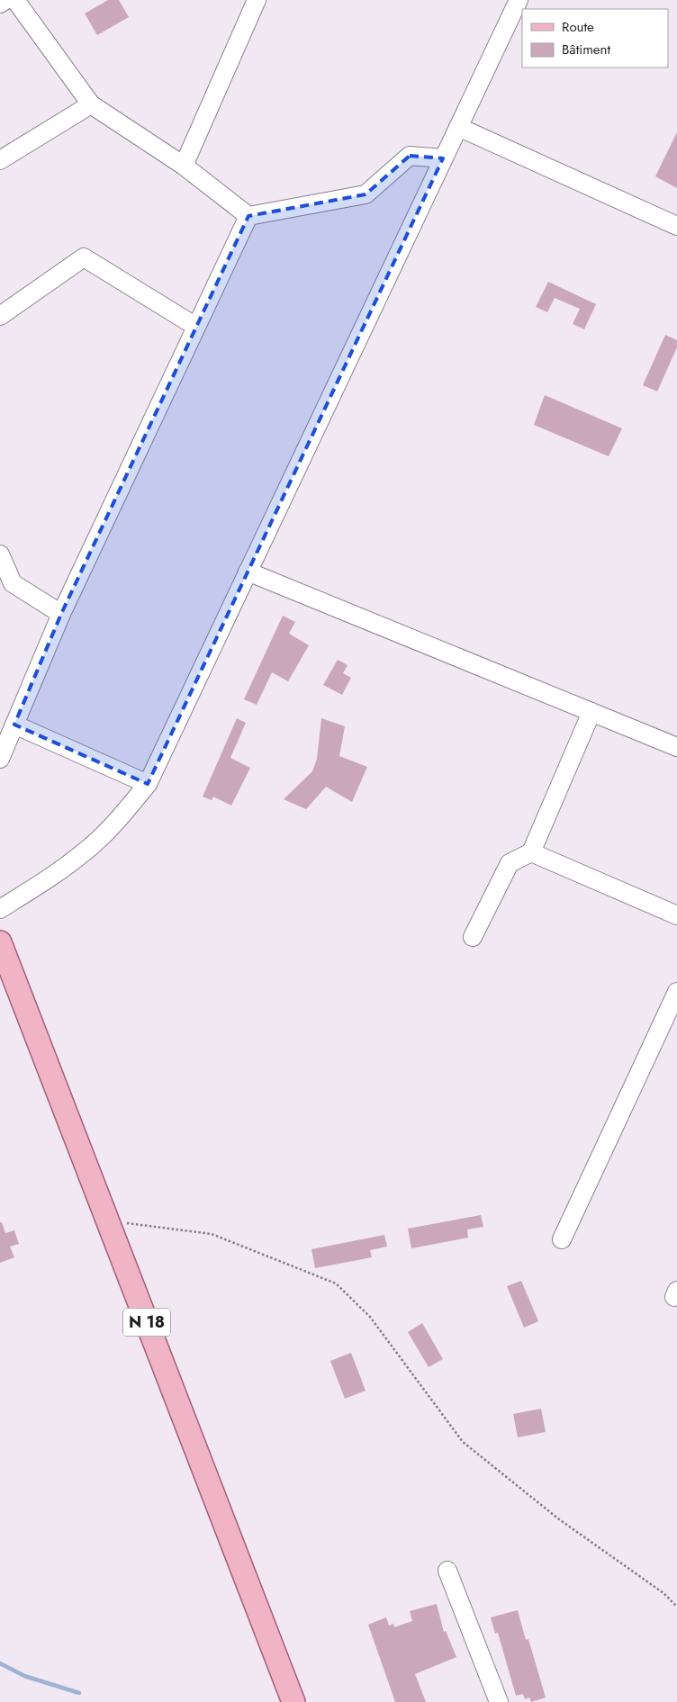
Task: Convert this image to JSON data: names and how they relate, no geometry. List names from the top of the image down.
{
  "streets": {
    "main road": ["N 18"]
  },
  "legend": ["Route", "Bâtiment"]
}
